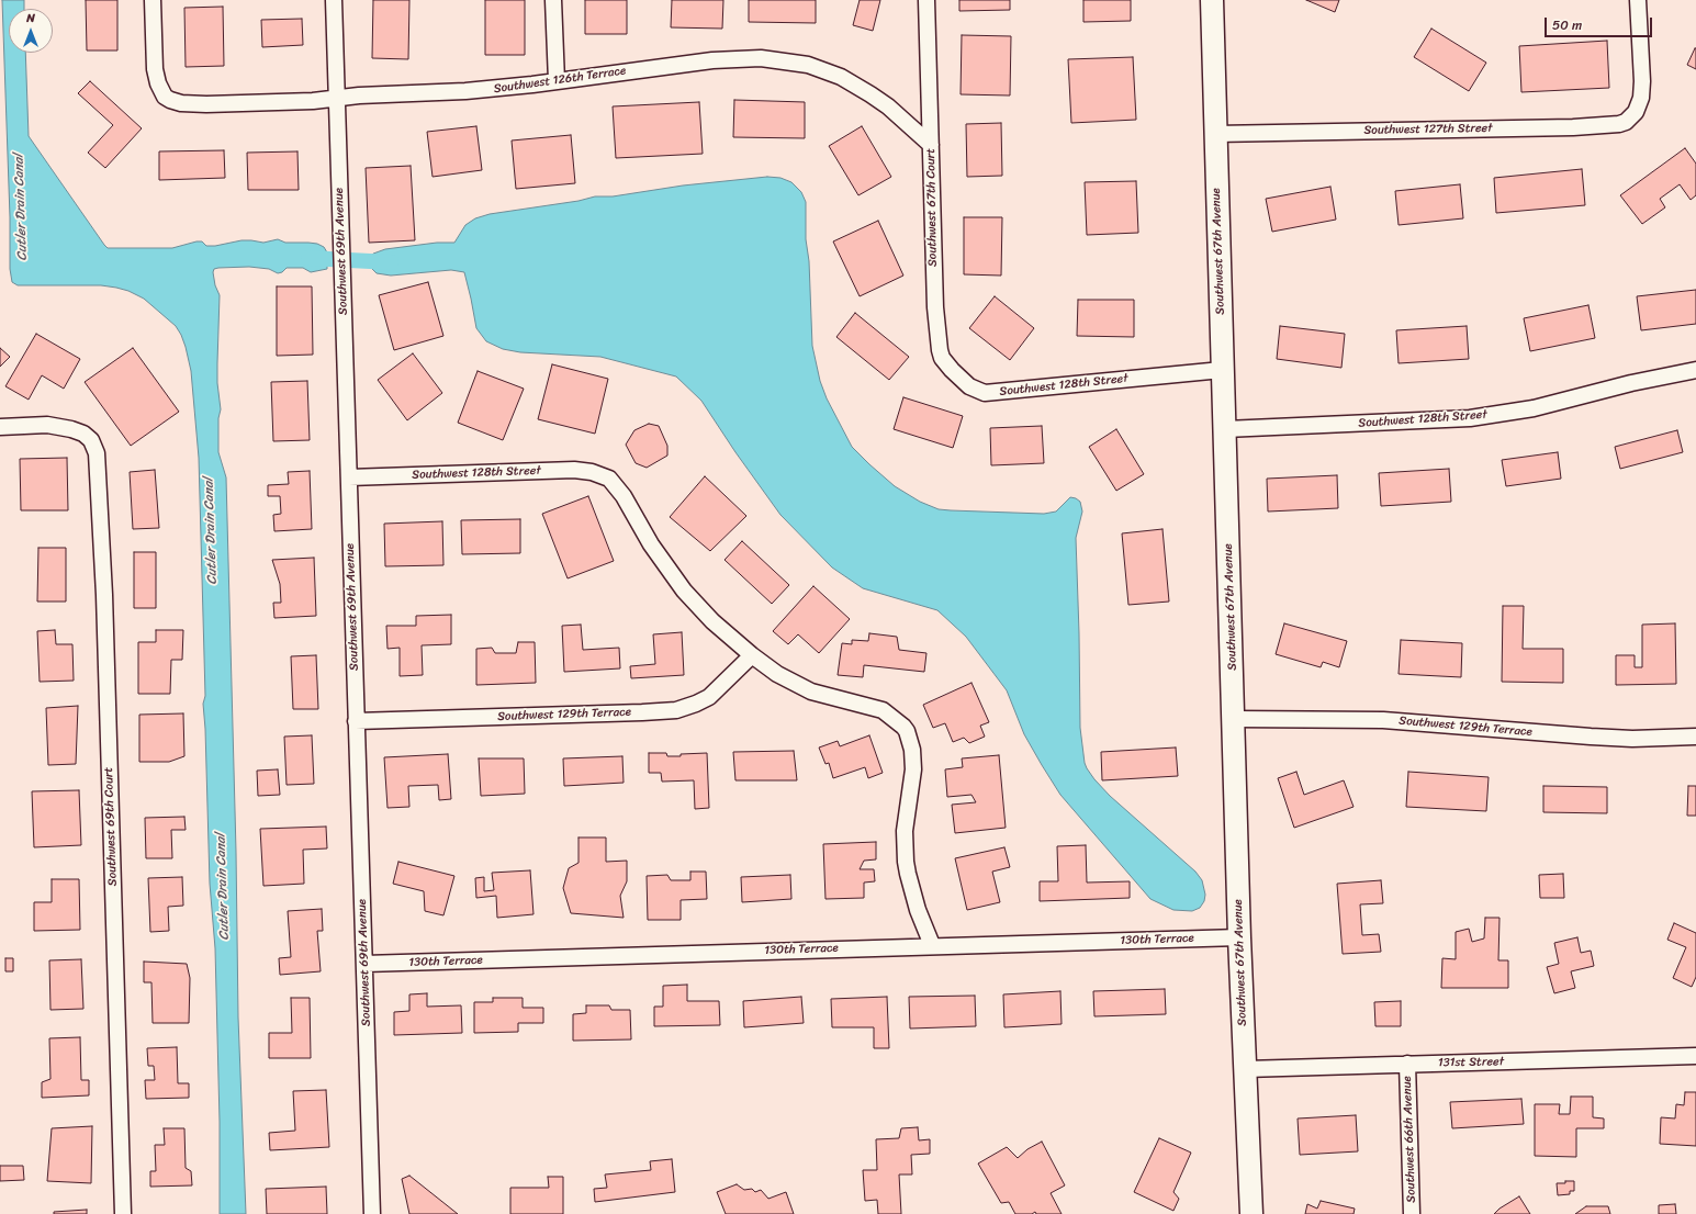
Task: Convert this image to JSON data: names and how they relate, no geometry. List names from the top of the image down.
{
  "streets": {
    "main road": ["Southwest 67th Avenue"],
    "street": [
      "Southwest 126th Terrace",
      "Southwest 127th Street",
      "Southwest 67th Court",
      "Southwest 69th Avenue",
      "Southwest 128th Street",
      "Southwest 129th Terrace",
      "Southwest 69th Court",
      "130th Terrace",
      "131st Street",
      "Southwest 66th Avenue"
    ]
  },
  "crossings": [
    ["Southwest 126th Terrace", "Southwest 67th Court"],
    ["Southwest 126th Terrace", "Southwest 69th Avenue"],
    ["Southwest 127th Street", "Southwest 67th Avenue"],
    ["Southwest 67th Court", "Southwest 128th Street"],
    ["Southwest 69th Avenue", "Southwest 128th Street"],
    ["Southwest 69th Avenue", "Southwest 129th Terrace"],
    ["Southwest 69th Avenue", "130th Terrace"],
    ["Southwest 67th Avenue", "Southwest 128th Street"],
    ["Southwest 67th Avenue", "Southwest 129th Terrace"],
    ["Southwest 67th Avenue", "130th Terrace"],
    ["Southwest 67th Avenue", "131st Street"],
    ["Southwest 128th Street", "Southwest 129th Terrace"],
    ["131st Street", "Southwest 66th Avenue"]
  ],
  "water": ["Cutler Drain Canal"],
  "scale_bar": "50 m",
  "north": "top"
}
